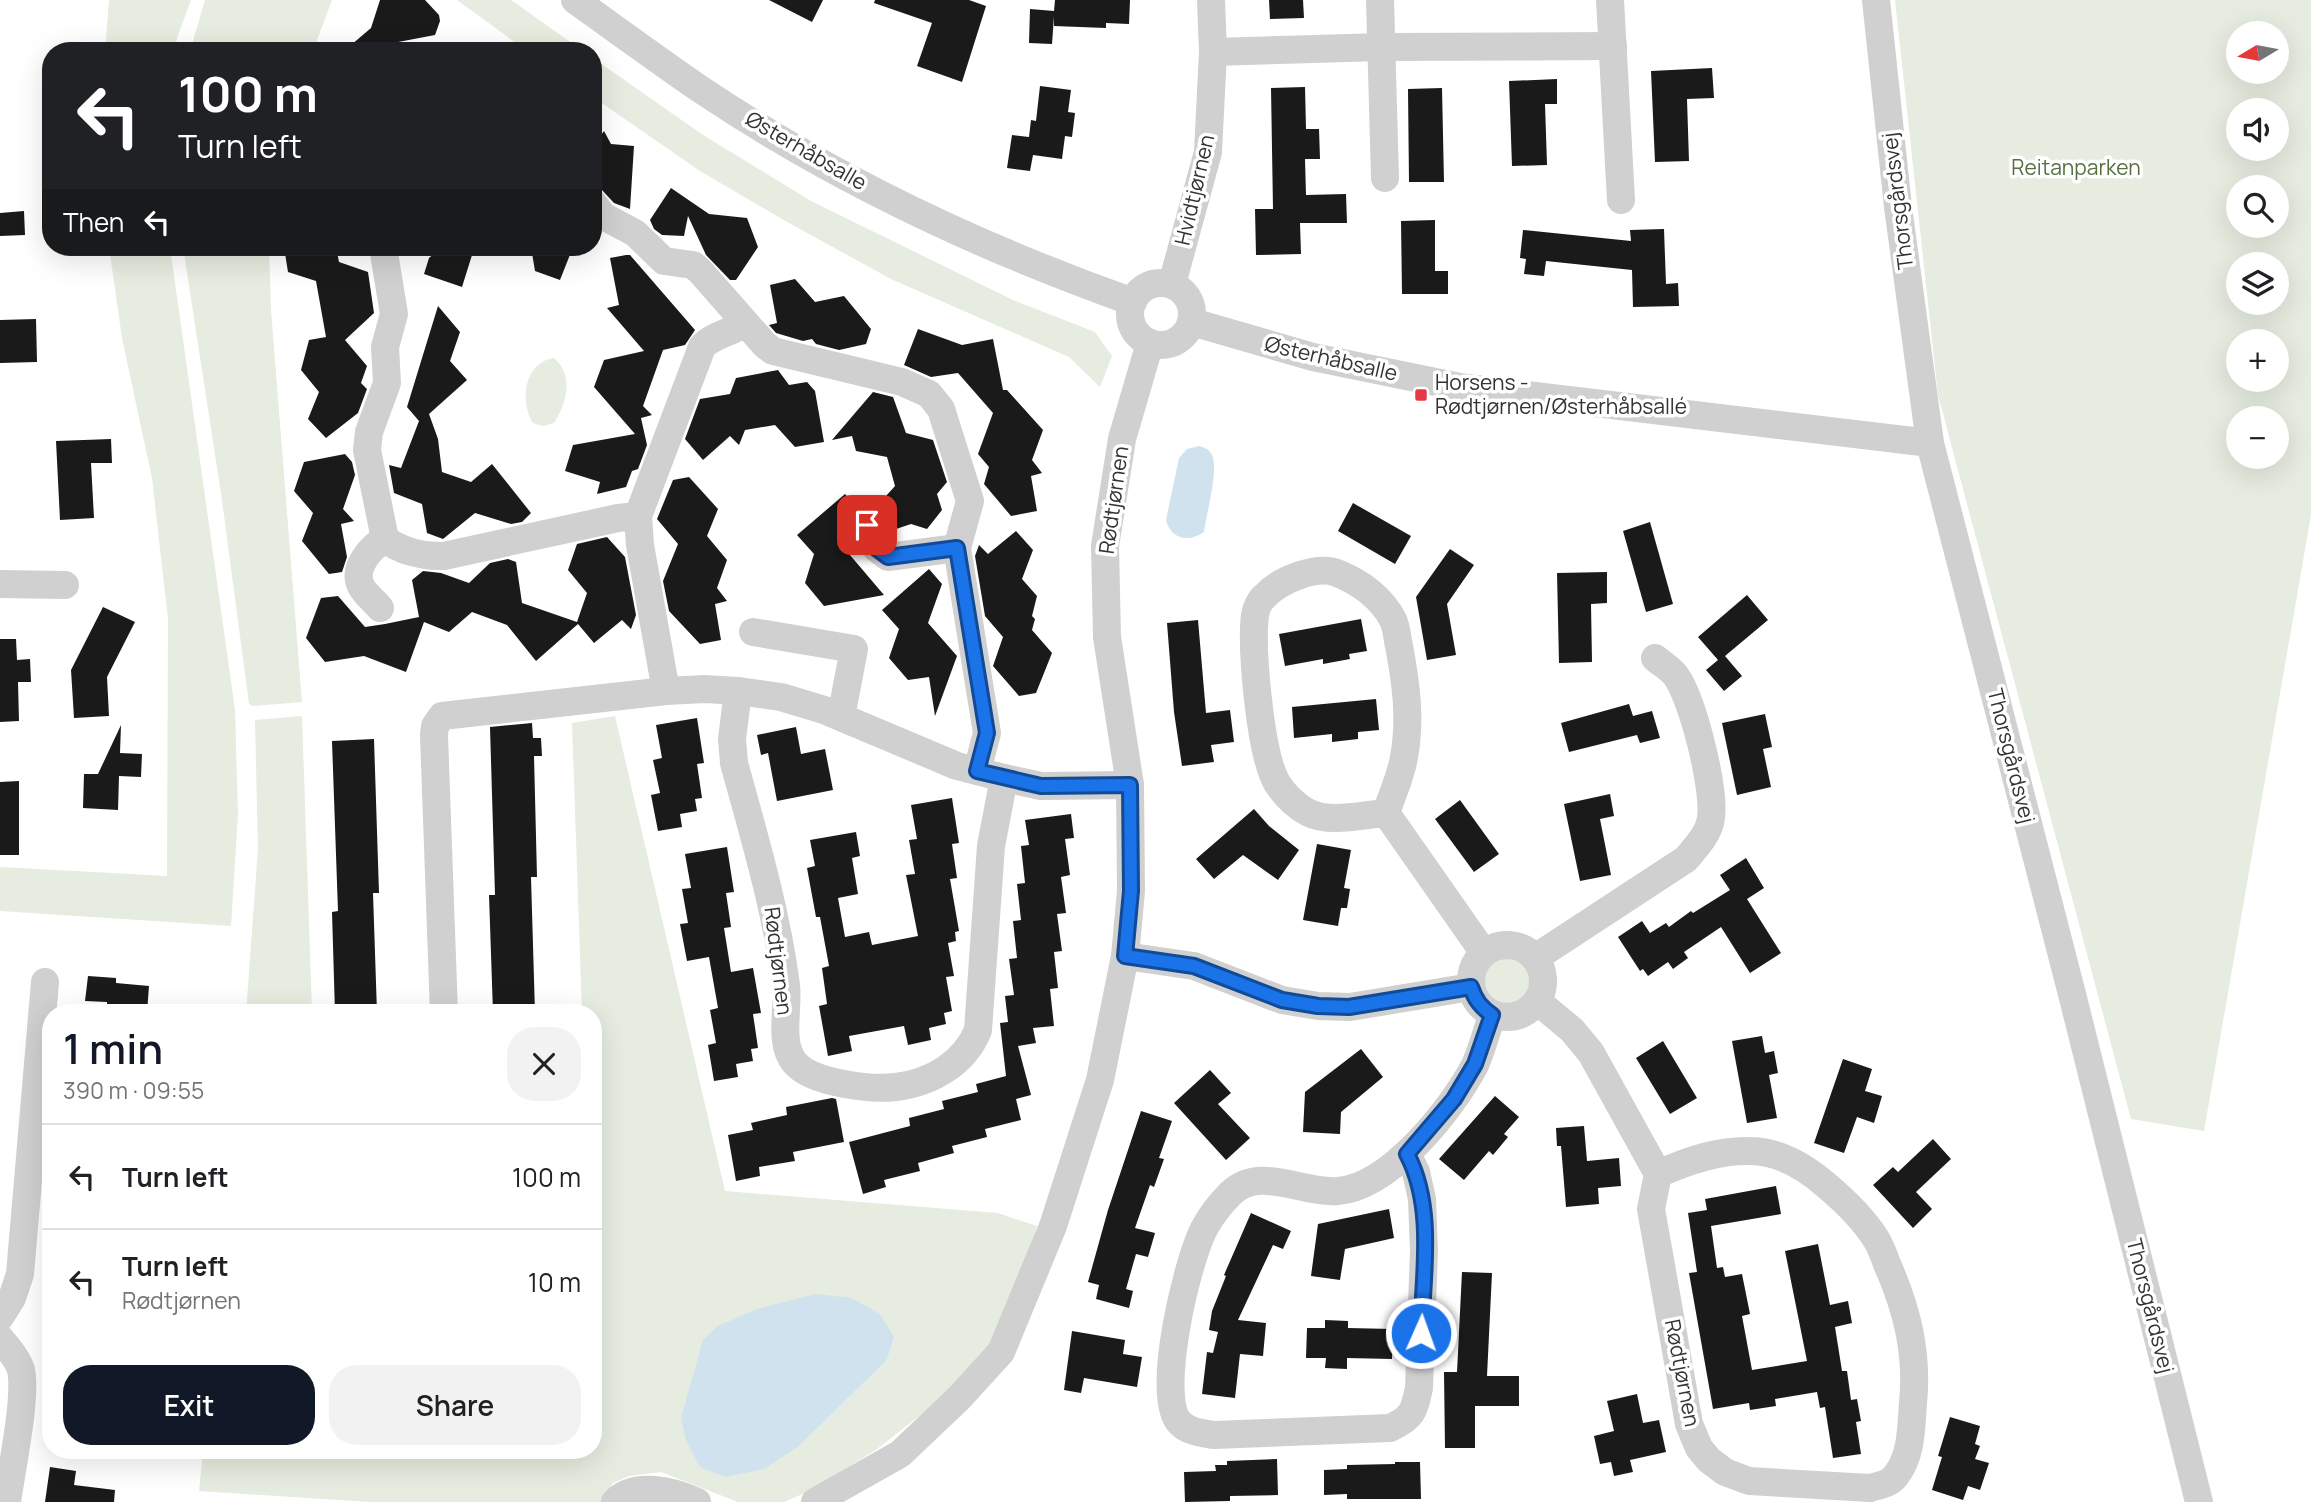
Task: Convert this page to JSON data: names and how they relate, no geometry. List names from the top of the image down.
{
  "streets": {
    "street": [
      "Østerhåbsalle",
      "Hvidtjørnen",
      "Thorsgårdsvej",
      "Rødtjørnen"
    ]
  },
  "crossings": [
    ["Østerhåbsalle", "Hvidtjørnen"],
    ["Østerhåbsalle", "Thorsgårdsvej"],
    ["Østerhåbsalle", "Rødtjørnen"],
    ["Hvidtjørnen", "Rødtjørnen"]
  ],
  "parks": ["Reitanparken"],
  "places": {
    "transit": ["Horsens - Rødtjørnen/Østerhåbsallé"]
  },
  "north": "left",
  "page": {
    "map_buttons": ["+", "−"],
    "turn": ["100 m", "Turn left"],
    "then": "Then",
    "heading": ["1 min", "390 m · 09:55"],
    "list": [
      {
        "name": "Turn left",
        "value": "100 m"
      },
      {
        "name": "Turn left",
        "note": "Rødtjørnen",
        "value": "10 m"
      }
    ],
    "buttons": ["Exit", "Share"]
  }
}
